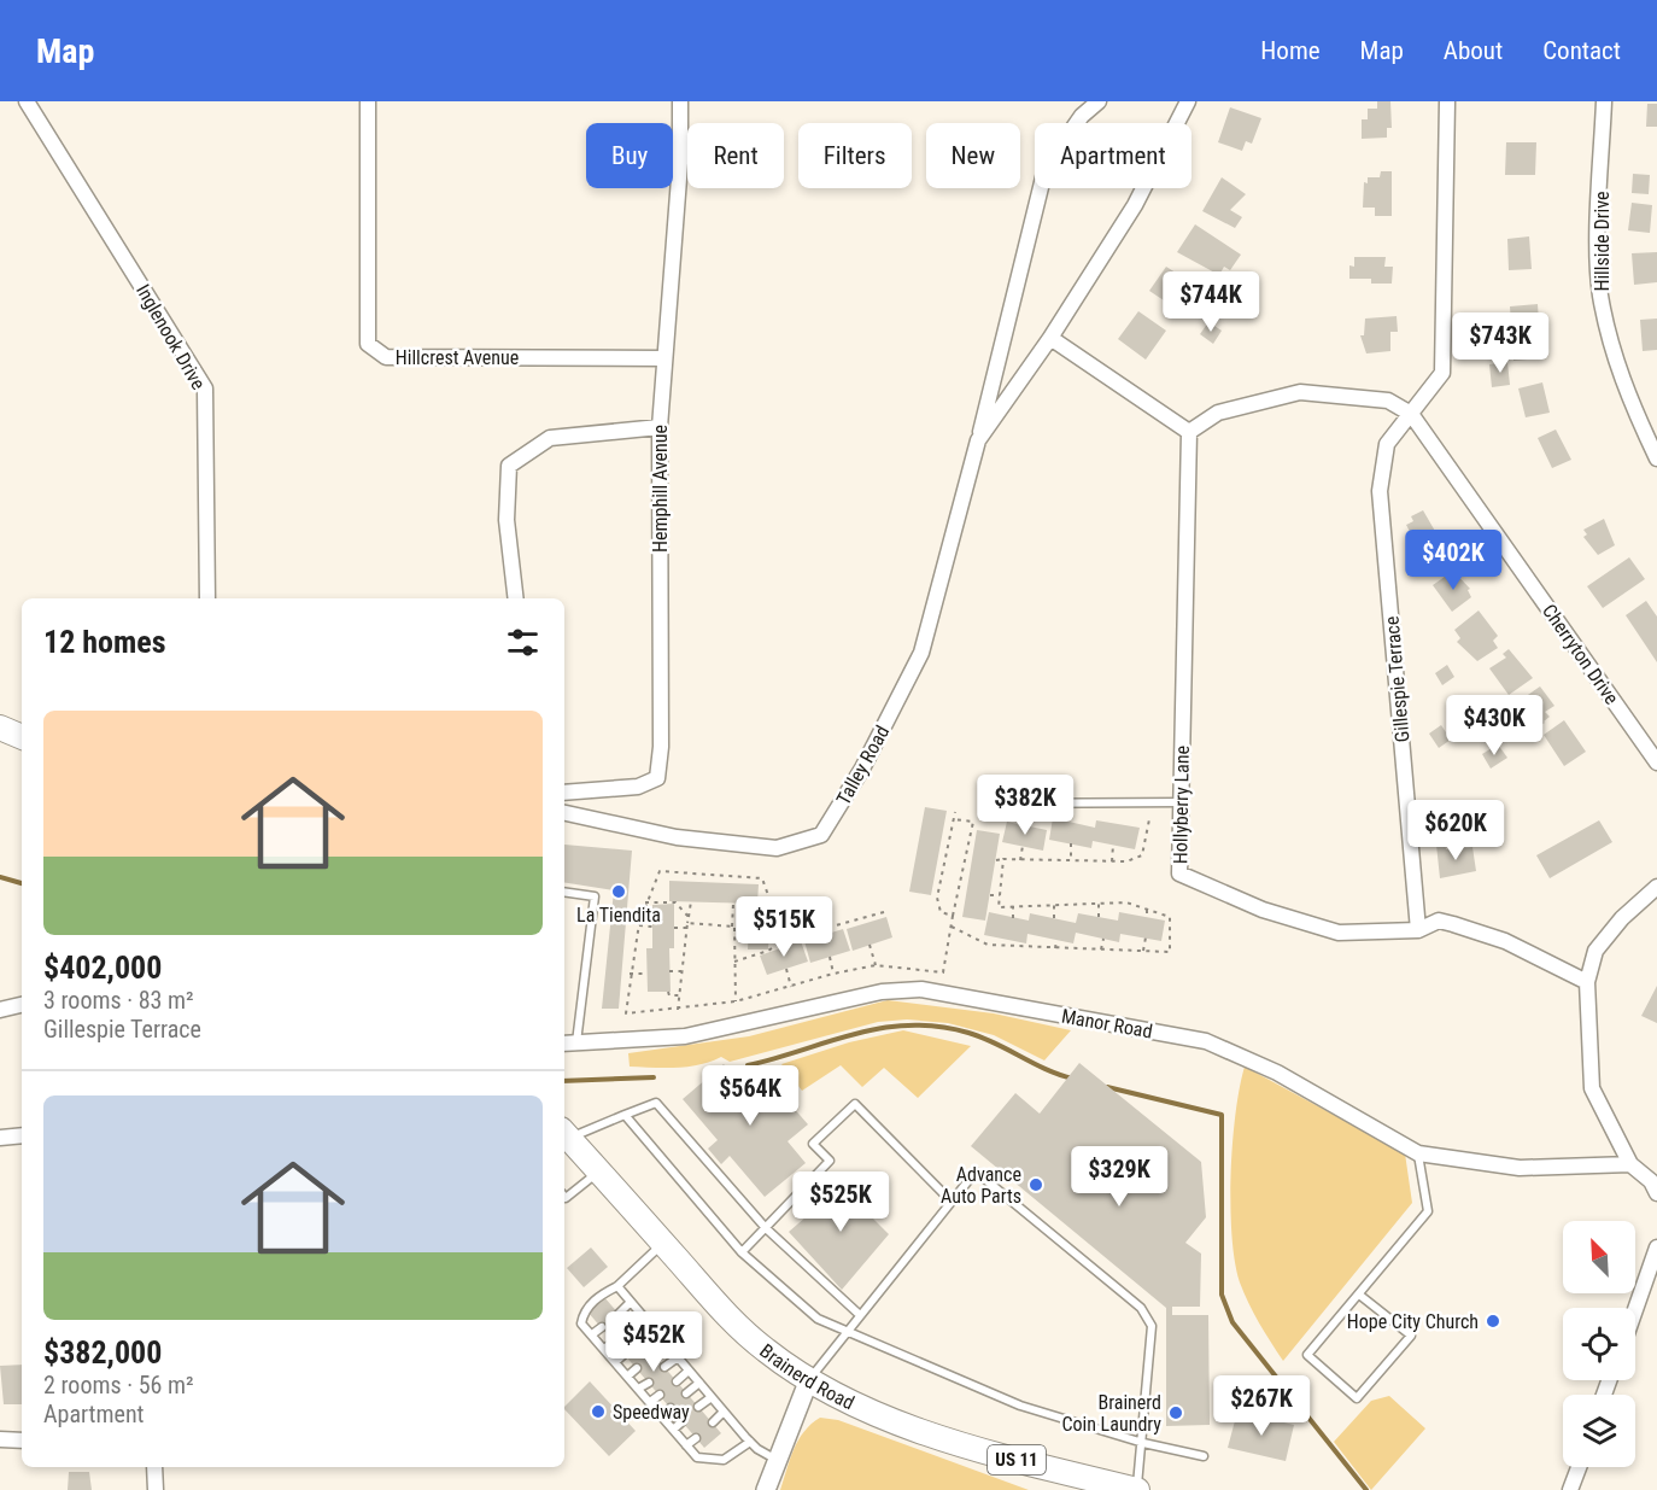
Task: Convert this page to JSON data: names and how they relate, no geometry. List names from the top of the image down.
{
  "streets": {
    "main road": ["Brainerd Road", "US 11"],
    "street": [
      "Hillside Drive",
      "Inglenook Drive",
      "Hillcrest Avenue",
      "Hemphill Avenue",
      "Cherryton Drive",
      "Gillespie Terrace",
      "Talley Road",
      "Hollyberry Lane",
      "Manor Road"
    ]
  },
  "crossings": [
    ["Hillcrest Avenue", "Hemphill Avenue"],
    ["Cherryton Drive", "Gillespie Terrace"],
    ["Gillespie Terrace", "Hollyberry Lane"]
  ],
  "places": [
    "La Tiendita",
    "Advance Auto Parts",
    "Hope City Church",
    "Speedway",
    "Brainerd Coin Laundry"
  ],
  "north": "top left",
  "page": {
    "header": "Map",
    "nav": [
      "Home",
      "Map",
      "About",
      "Contact"
    ],
    "chip": [
      "Buy",
      "Rent",
      "Filters",
      "New",
      "Apartment"
    ],
    "price": [
      "$744K",
      "$743K",
      "$402K",
      "$430K",
      "$382K",
      "$620K",
      "$515K",
      "$564K",
      "$329K",
      "$525K",
      "$452K",
      "$267K"
    ],
    "heading": "12 homes",
    "list": [
      {
        "name": "$402,000",
        "note": "3 rooms · 83 m² · Gillespie Terrace"
      },
      {
        "name": "$382,000",
        "note": "2 rooms · 56 m² · Apartment"
      }
    ]
  }
}
